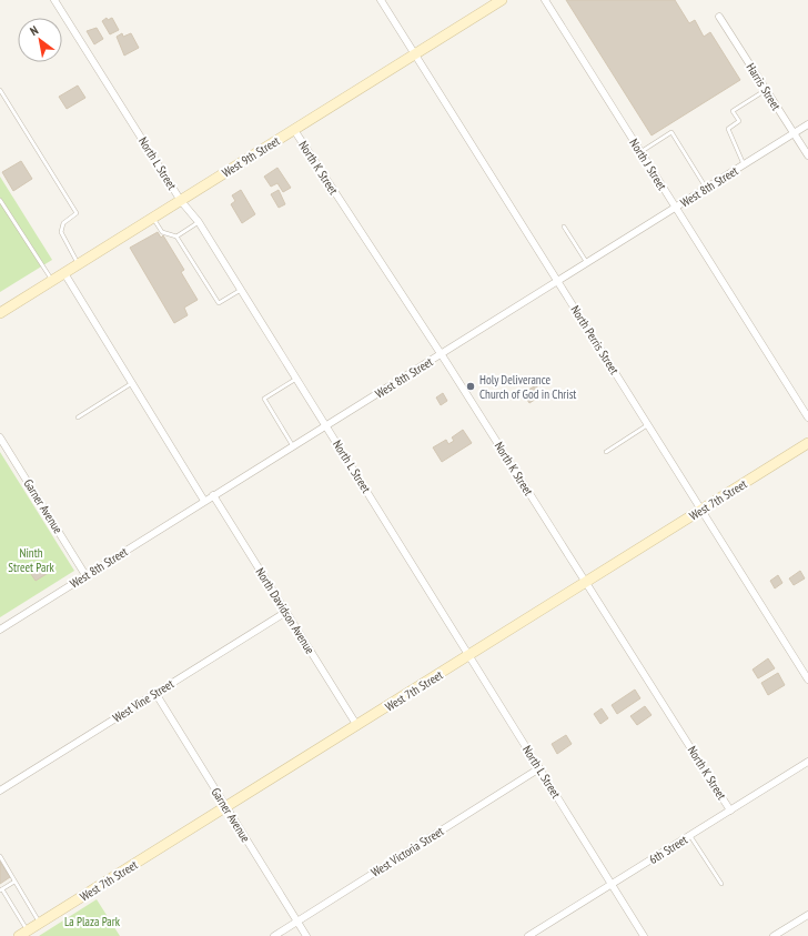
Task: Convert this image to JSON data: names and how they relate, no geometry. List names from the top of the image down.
{
  "streets": {
    "street": [
      "Harris Street",
      "West 9th Street",
      "North L Street",
      "North J Street",
      "North K Street",
      "West 8th Street",
      "North Perris Street",
      "West 7th Street",
      "Garner Avenue",
      "North Davidson Avenue",
      "West Vine Street",
      "6th Street",
      "West Victoria Street"
    ]
  },
  "crossings": [
    ["Harris Street", "West 8th Street"],
    ["West 9th Street", "North L Street"],
    ["West 9th Street", "North K Street"],
    ["West 9th Street", "North Perris Street"],
    ["North L Street", "West 8th Street"],
    ["North L Street", "West 7th Street"],
    ["North L Street", "6th Street"],
    ["North L Street", "West Victoria Street"],
    ["North J Street", "West 8th Street"],
    ["North K Street", "West 8th Street"],
    ["North K Street", "West 7th Street"],
    ["North K Street", "6th Street"],
    ["West 8th Street", "North Perris Street"],
    ["West 8th Street", "Garner Avenue"],
    ["West 8th Street", "North Davidson Avenue"],
    ["North Perris Street", "West 7th Street"],
    ["West 7th Street", "Garner Avenue"],
    ["West 7th Street", "North Davidson Avenue"],
    ["Garner Avenue", "West Vine Street"],
    ["Garner Avenue", "West Victoria Street"],
    ["North Davidson Avenue", "West Vine Street"]
  ],
  "parks": ["Ninth Street Park", "La Plaza Park"],
  "places": ["Holy Deliverance Church of God in Christ"],
  "north": "top left"
}
